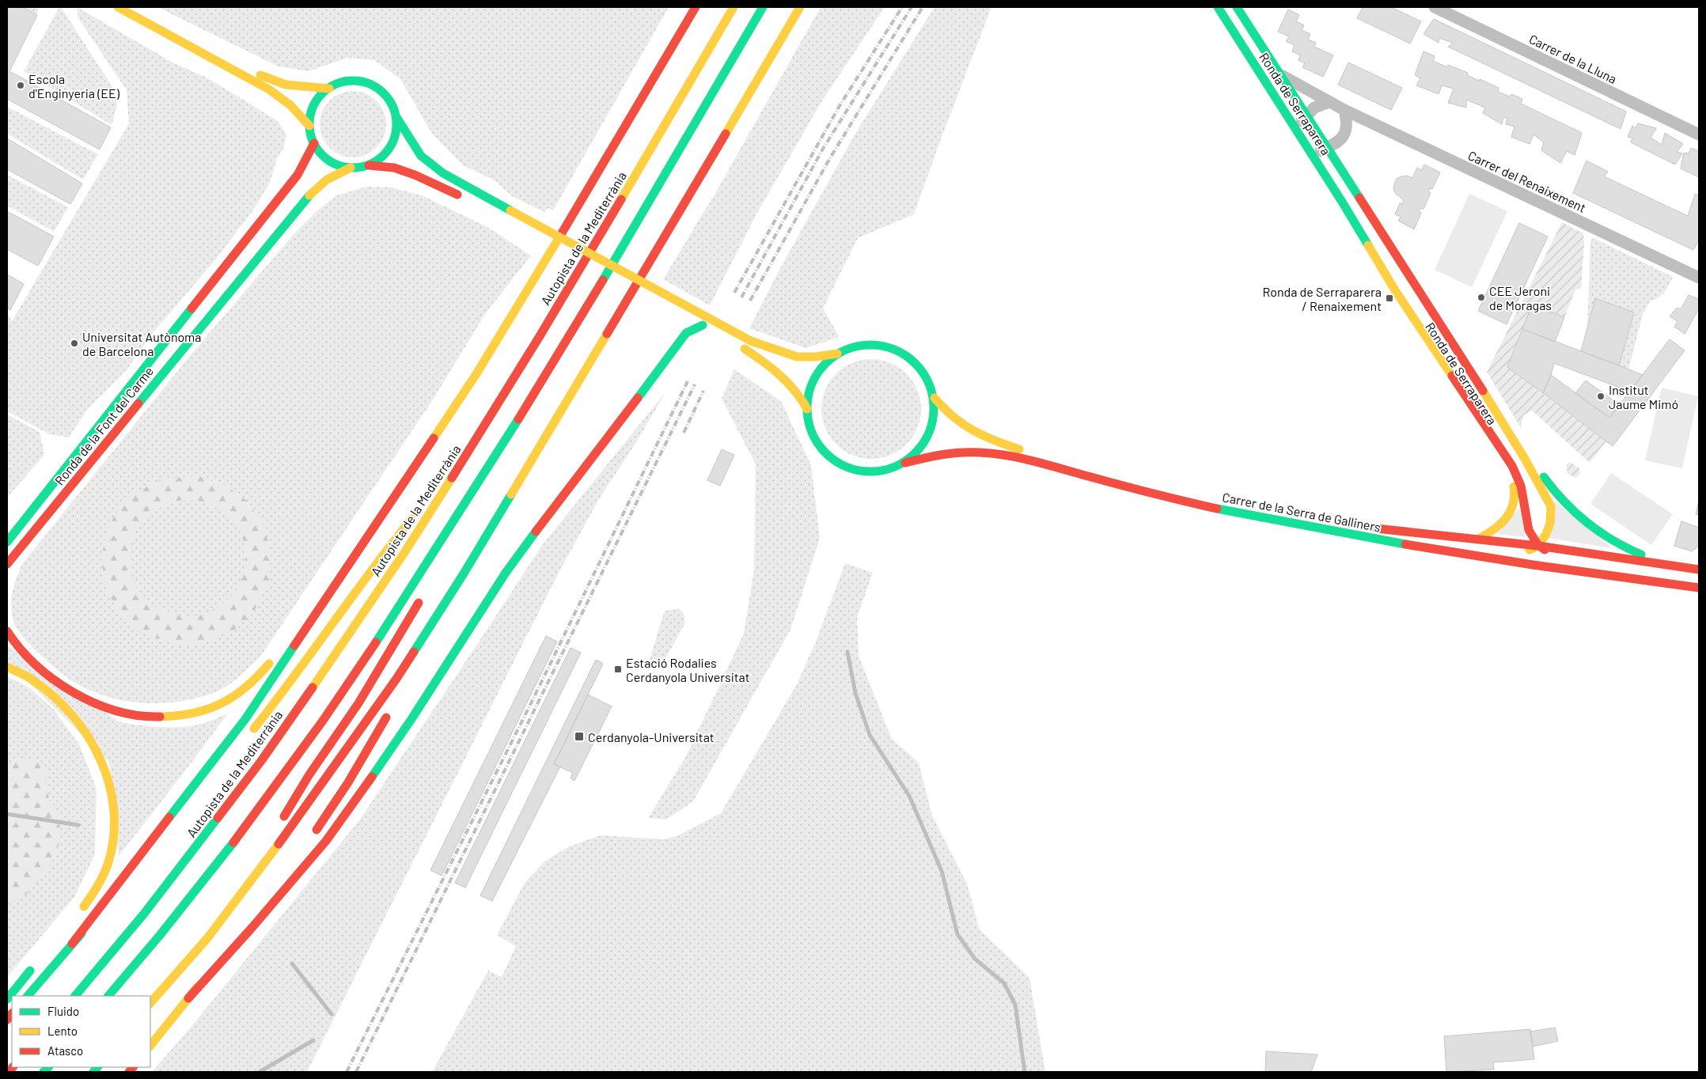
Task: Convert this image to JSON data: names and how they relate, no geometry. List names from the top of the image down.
{
  "streets": {
    "main road": [
      "Ronda de Serraparera",
      "Autopista de la Mediterrània",
      "Ronda de la Font del Carme",
      "Carrer de la Serra de Galliners"
    ],
    "street": ["Carrer de la Lluna", "Carrer del Renaixement"]
  },
  "crossings": [
    ["Ronda de Serraparera", "Carrer del Renaixement"],
    ["Ronda de Serraparera", "Carrer de la Serra de Galliners"]
  ],
  "places": {
    "other": [
      "Escola d'Enginyeria (EE)",
      "CEE Jeroni de Moragas",
      "Universitat Autònoma de Barcelona",
      "Institut Jaume Mimó"
    ],
    "transit": ["Ronda de Serraparera / Renaixement", "Estació Rodalies Cerdanyola Universitat", "Cerdanyola-Universitat"]
  },
  "legend": ["Fluido", "Lento", "Atasco"]
}
